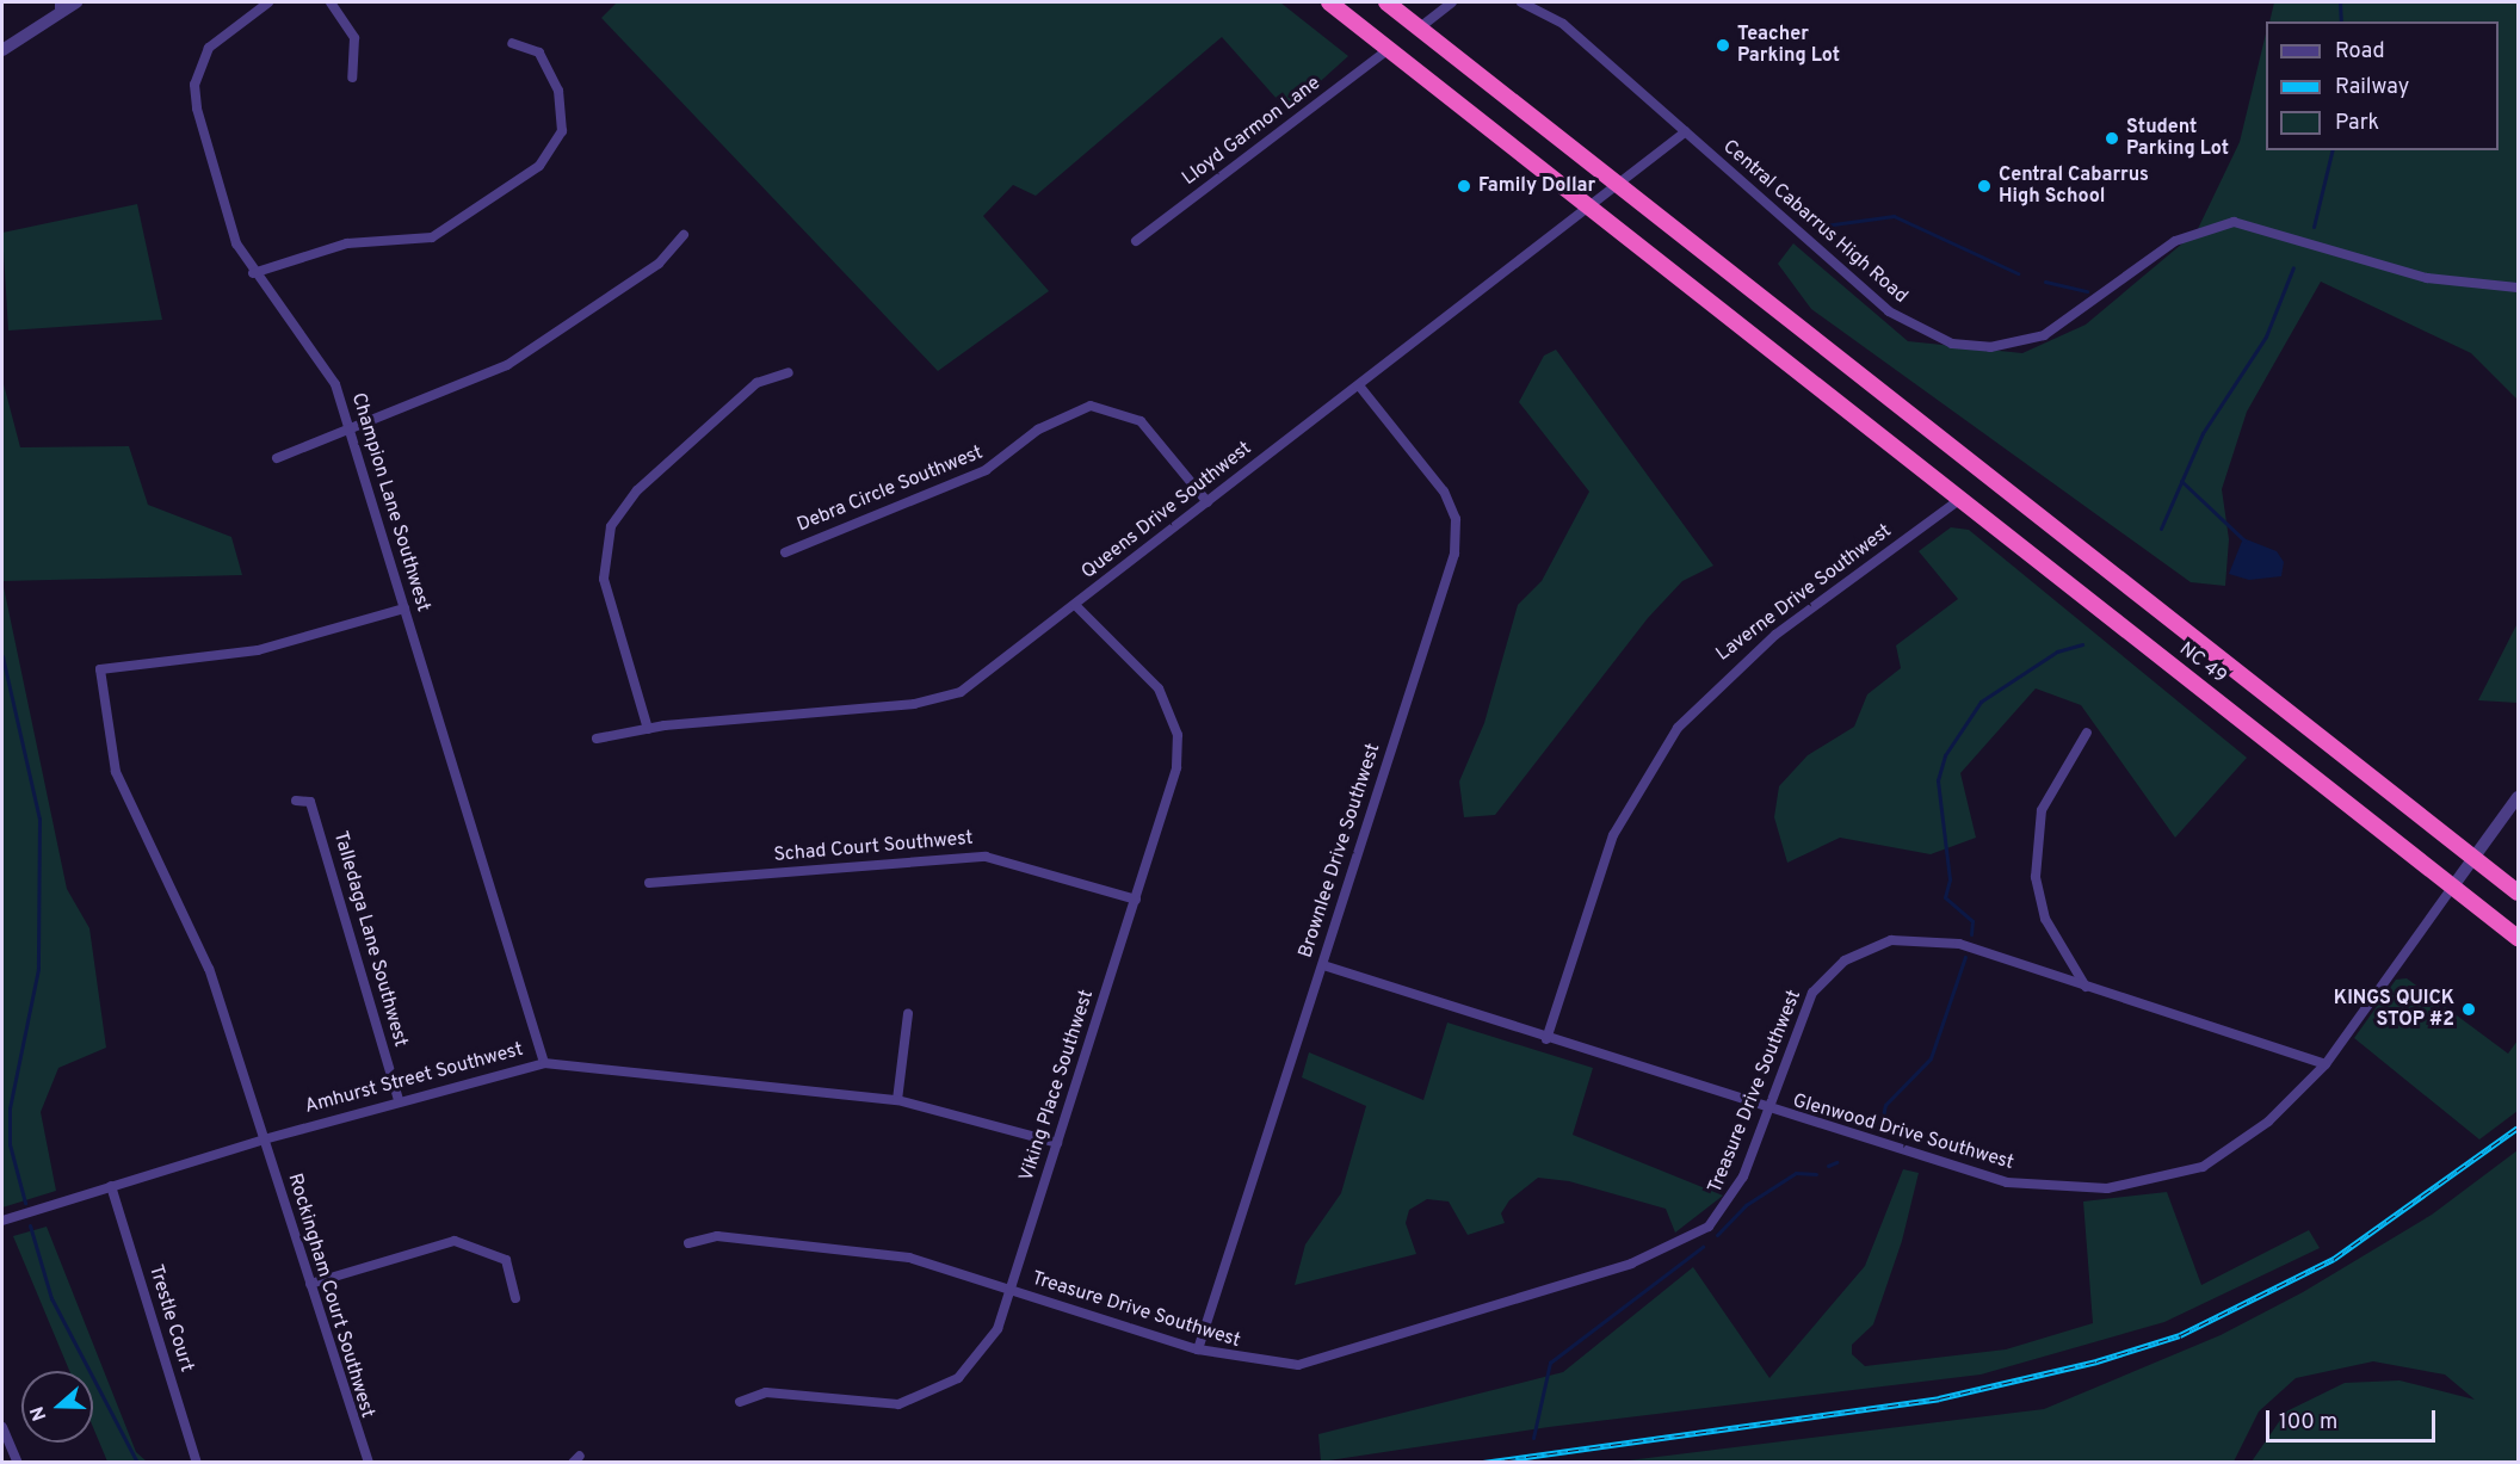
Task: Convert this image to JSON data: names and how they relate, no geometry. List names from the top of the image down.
{
  "streets": {
    "highway": ["NC 49"],
    "street": [
      "Lloyd Garmon Lane",
      "Central Cabarrus High Road",
      "Debra Circle Southwest",
      "Champion Lane Southwest",
      "Queens Drive Southwest",
      "Laverne Drive Southwest",
      "Schad Court Southwest",
      "Brownlee Drive Southwest",
      "Talledaga Lane Southwest",
      "Amhurst Street Southwest",
      "Viking Place Southwest",
      "Treasure Drive Southwest",
      "Glenwood Drive Southwest",
      "Rockingham Court Southwest",
      "Trestle Court"
    ]
  },
  "crossings": [
    ["Lloyd Garmon Lane", "NC 49"],
    ["Central Cabarrus High Road", "Queens Drive Southwest"],
    ["Debra Circle Southwest", "Queens Drive Southwest"],
    ["Champion Lane Southwest", "Amhurst Street Southwest"],
    ["Champion Lane Southwest", "Rockingham Court Southwest"],
    ["Queens Drive Southwest", "NC 49"],
    ["Queens Drive Southwest", "Brownlee Drive Southwest"],
    ["Queens Drive Southwest", "Viking Place Southwest"],
    ["Laverne Drive Southwest", "NC 49"],
    ["Laverne Drive Southwest", "Glenwood Drive Southwest"],
    ["NC 49", "Glenwood Drive Southwest"],
    ["Schad Court Southwest", "Viking Place Southwest"],
    ["Brownlee Drive Southwest", "Treasure Drive Southwest"],
    ["Brownlee Drive Southwest", "Glenwood Drive Southwest"],
    ["Talledaga Lane Southwest", "Amhurst Street Southwest"],
    ["Amhurst Street Southwest", "Viking Place Southwest"],
    ["Amhurst Street Southwest", "Rockingham Court Southwest"],
    ["Amhurst Street Southwest", "Trestle Court"],
    ["Viking Place Southwest", "Treasure Drive Southwest"],
    ["Treasure Drive Southwest", "Glenwood Drive Southwest"]
  ],
  "places": [
    "Teacher Parking Lot",
    "Student Parking Lot",
    "Family Dollar",
    "Central Cabarrus High School",
    "KINGS QUICK STOP #2"
  ],
  "legend": ["Road", "Railway", "Park"],
  "scale_bar": "100 m",
  "north": "left"
}
